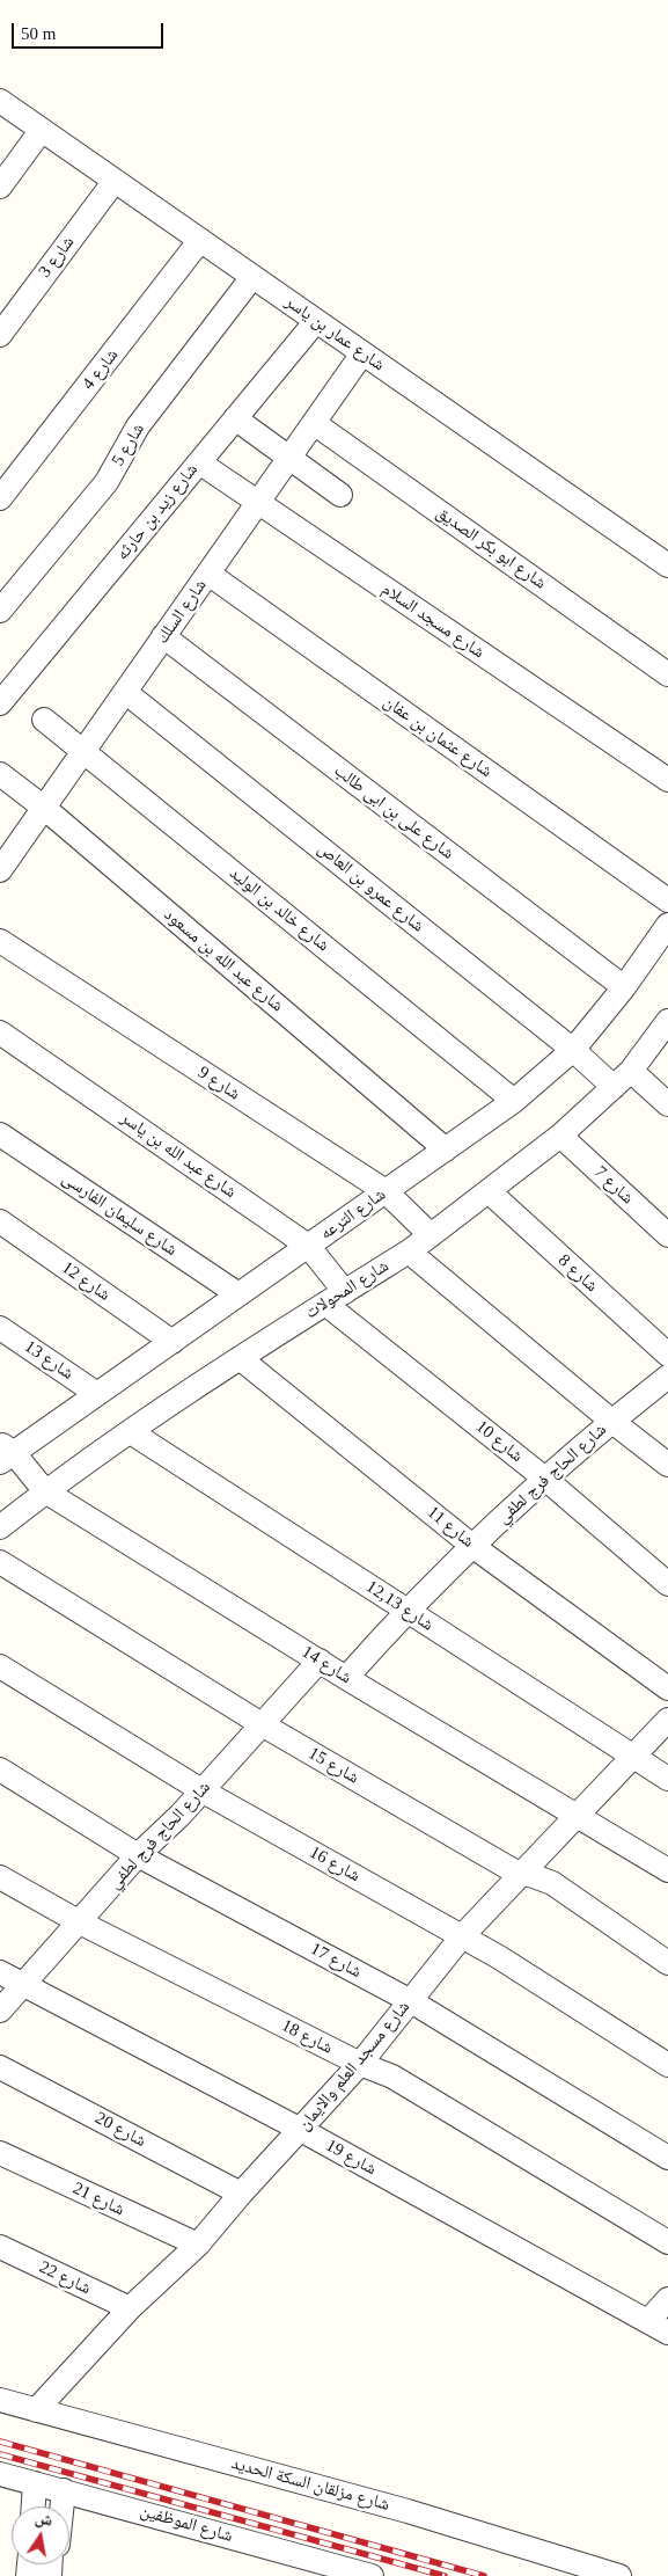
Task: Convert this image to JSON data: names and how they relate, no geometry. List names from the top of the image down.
{
  "streets": {
    "street": [
      "شارع 3",
      "شارع عمار بن ياسر",
      "شارع 4",
      "شارع 5",
      "شارع زيد بن حارثه",
      "شارع ابو بكر الصديق",
      "شارع السلك",
      "شارع مسجد السلام",
      "شارع عثمان بن عفان",
      "شارع على بن ابى طالب",
      "شارع عمرو بن العاص",
      "شارع خالد بن الوليد",
      "شارع عبد الله بن مسعود",
      "شارع 9",
      "شارع عبد الله بن ياسر",
      "شارع 7",
      "شارع سليمان الفارسى",
      "شارع الترعه",
      "شارع 8",
      "شارع 12",
      "شارع المحولات",
      "شارع 13",
      "شارع 10",
      "شارع الحاج فرج لطفي",
      "شارع 11",
      "شارع 12,13",
      "شارع 14",
      "شارع 15",
      "شارع 16",
      "شارع 17",
      "شارع 18",
      "شارع مسجد العلم والايمان",
      "شارع 20",
      "شارع 19",
      "شارع 21",
      "شارع 22",
      "شارع مزلقان السكة الحديد",
      "شارع الموظفين"
    ]
  },
  "crossings": [
    ["شارع 3", "شارع عمار بن ياسر"],
    ["شارع عمار بن ياسر", "شارع 4"],
    ["شارع عمار بن ياسر", "شارع 5"],
    ["شارع عمار بن ياسر", "شارع زيد بن حارثه"],
    ["شارع عمار بن ياسر", "شارع السلك"],
    ["شارع زيد بن حارثه", "شارع مسجد السلام"],
    ["شارع ابو بكر الصديق", "شارع السلك"],
    ["شارع السلك", "شارع مسجد السلام"],
    ["شارع السلك", "شارع عثمان بن عفان"],
    ["شارع السلك", "شارع على بن ابى طالب"],
    ["شارع السلك", "شارع عمرو بن العاص"],
    ["شارع السلك", "شارع خالد بن الوليد"],
    ["شارع السلك", "شارع عبد الله بن مسعود"],
    ["شارع على بن ابى طالب", "شارع الترعه"],
    ["شارع عمرو بن العاص", "شارع الترعه"],
    ["شارع عمرو بن العاص", "شارع المحولات"],
    ["شارع خالد بن الوليد", "شارع الترعه"],
    ["شارع عبد الله بن مسعود", "شارع الترعه"],
    ["شارع 9", "شارع الترعه"],
    ["شارع 9", "شارع المحولات"],
    ["شارع عبد الله بن ياسر", "شارع الترعه"],
    ["شارع عبد الله بن ياسر", "شارع المحولات"],
    ["شارع عبد الله بن ياسر", "شارع 10"],
    ["شارع 7", "شارع المحولات"],
    ["شارع سليمان الفارسى", "شارع الترعه"],
    ["شارع الترعه", "شارع 12"],
    ["شارع الترعه", "شارع 13"],
    ["شارع الترعه", "شارع 14"],
    ["شارع 8", "شارع المحولات"],
    ["شارع المحولات", "شارع 10"],
    ["شارع المحولات", "شارع 11"],
    ["شارع المحولات", "شارع 12,13"],
    ["شارع المحولات", "شارع 14"],
    ["شارع 10", "شارع الحاج فرج لطفي"],
    ["شارع الحاج فرج لطفي", "شارع 11"],
    ["شارع الحاج فرج لطفي", "شارع 12,13"],
    ["شارع الحاج فرج لطفي", "شارع 14"],
    ["شارع الحاج فرج لطفي", "شارع 15"],
    ["شارع الحاج فرج لطفي", "شارع 16"],
    ["شارع الحاج فرج لطفي", "شارع 17"],
    ["شارع الحاج فرج لطفي", "شارع 18"],
    ["شارع الحاج فرج لطفي", "شارع 19"],
    ["شارع 12,13", "شارع مسجد العلم والايمان"],
    ["شارع 14", "شارع مسجد العلم والايمان"],
    ["شارع 15", "شارع مسجد العلم والايمان"],
    ["شارع 16", "شارع مسجد العلم والايمان"],
    ["شارع 17", "شارع مسجد العلم والايمان"],
    ["شارع 18", "شارع مسجد العلم والايمان"],
    ["شارع مسجد العلم والايمان", "شارع 20"],
    ["شارع مسجد العلم والايمان", "شارع 19"],
    ["شارع مسجد العلم والايمان", "شارع 21"],
    ["شارع مسجد العلم والايمان", "شارع 22"],
    ["شارع مسجد العلم والايمان", "شارع مزلقان السكة الحديد"]
  ],
  "scale_bar": "50 m",
  "north": "top"
}
